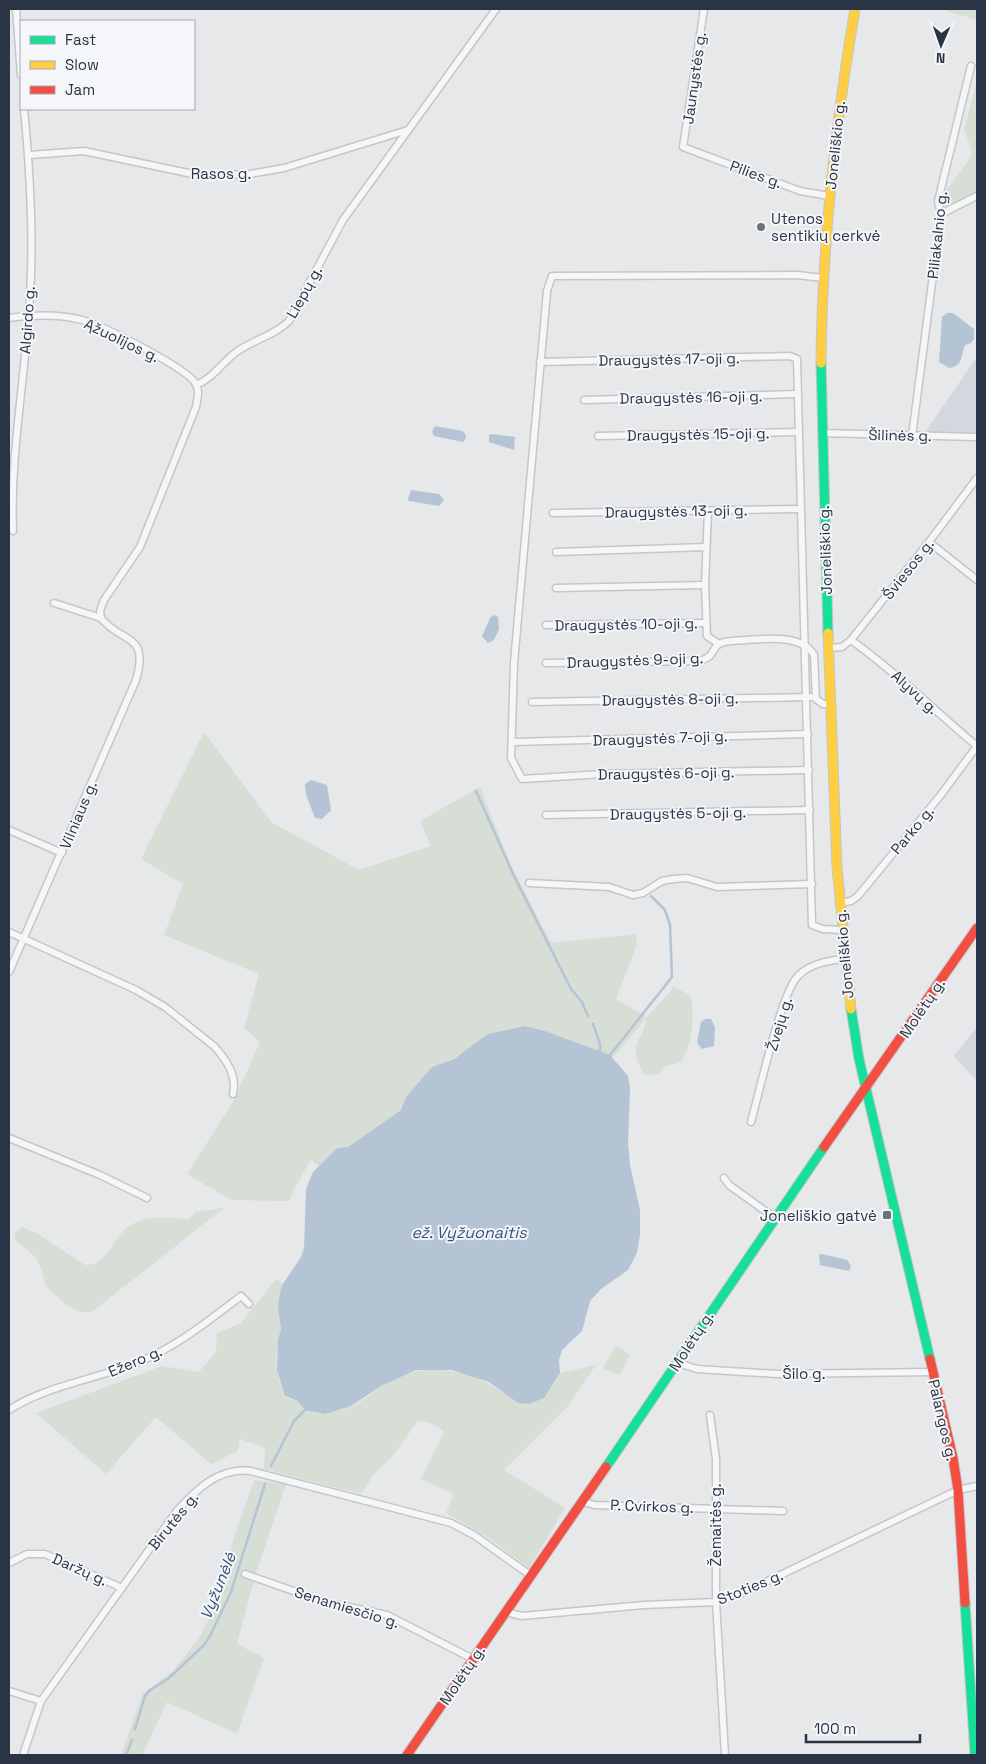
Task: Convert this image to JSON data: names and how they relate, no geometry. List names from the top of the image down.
{
  "streets": {
    "street": [
      "Jaunystės g.",
      "Joneliškio g.",
      "Rasos g.",
      "Pilies g.",
      "Piliakalnio g.",
      "Liepų g.",
      "Algirdo g.",
      "Ąžuolijos g.",
      "Draugystės 17-oji g.",
      "Draugystės 16-oji g.",
      "Draugystės 15-oji g.",
      "Šilinės g.",
      "Draugystės 13-oji g.",
      "Šviesos g.",
      "Draugystės 10-oji g.",
      "Draugystės 9-oji g.",
      "Alyvų g.",
      "Draugystės 8-oji g.",
      "Draugystės 7-oji g.",
      "Draugystės 6-oji g.",
      "Draugystės 5-oji g.",
      "Vilniaus g.",
      "Parko g.",
      "Molėtų g.",
      "Žvejų g.",
      "Ežero g.",
      "Šilo g.",
      "Palangos g.",
      "P. Cvirkos g.",
      "Birutės g.",
      "Žemaitės g.",
      "Daržų g.",
      "Stoties g.",
      "Senamiesčio g."
    ]
  },
  "crossings": [
    ["Jaunystės g.", "Pilies g."],
    ["Joneliškio g.", "Pilies g."],
    ["Joneliškio g.", "Šilinės g."],
    ["Joneliškio g.", "Draugystės 8-oji g."],
    ["Joneliškio g.", "Parko g."],
    ["Joneliškio g.", "Molėtų g."],
    ["Joneliškio g.", "Žvejų g."],
    ["Joneliškio g.", "Palangos g."],
    ["Rasos g.", "Liepų g."],
    ["Rasos g.", "Algirdo g."],
    ["Piliakalnio g.", "Šilinės g."],
    ["Liepų g.", "Ąžuolijos g."],
    ["Algirdo g.", "Ąžuolijos g."],
    ["Draugystės 17-oji g.", "Draugystės 16-oji g."],
    ["Šviesos g.", "Alyvų g."],
    ["Alyvų g.", "Parko g."],
    ["Draugystės 7-oji g.", "Draugystės 6-oji g."],
    ["Molėtų g.", "Šilo g."],
    ["Molėtų g.", "Palangos g."],
    ["Molėtų g.", "P. Cvirkos g."],
    ["Molėtų g.", "Birutės g."],
    ["Molėtų g.", "Stoties g."],
    ["Molėtų g.", "Senamiesčio g."],
    ["Šilo g.", "Palangos g."],
    ["Palangos g.", "Stoties g."],
    ["P. Cvirkos g.", "Žemaitės g."],
    ["Birutės g.", "Daržų g."],
    ["Žemaitės g.", "Stoties g."]
  ],
  "water": ["ež. Vyžuonaitis", "Vyžunėlė"],
  "places": {
    "other": ["Utenos sentikių cerkvė"],
    "transit": ["Joneliškio gatvė"]
  },
  "legend": ["Fast", "Slow", "Jam"],
  "scale_bar": "100 m",
  "north": "bottom"
}
